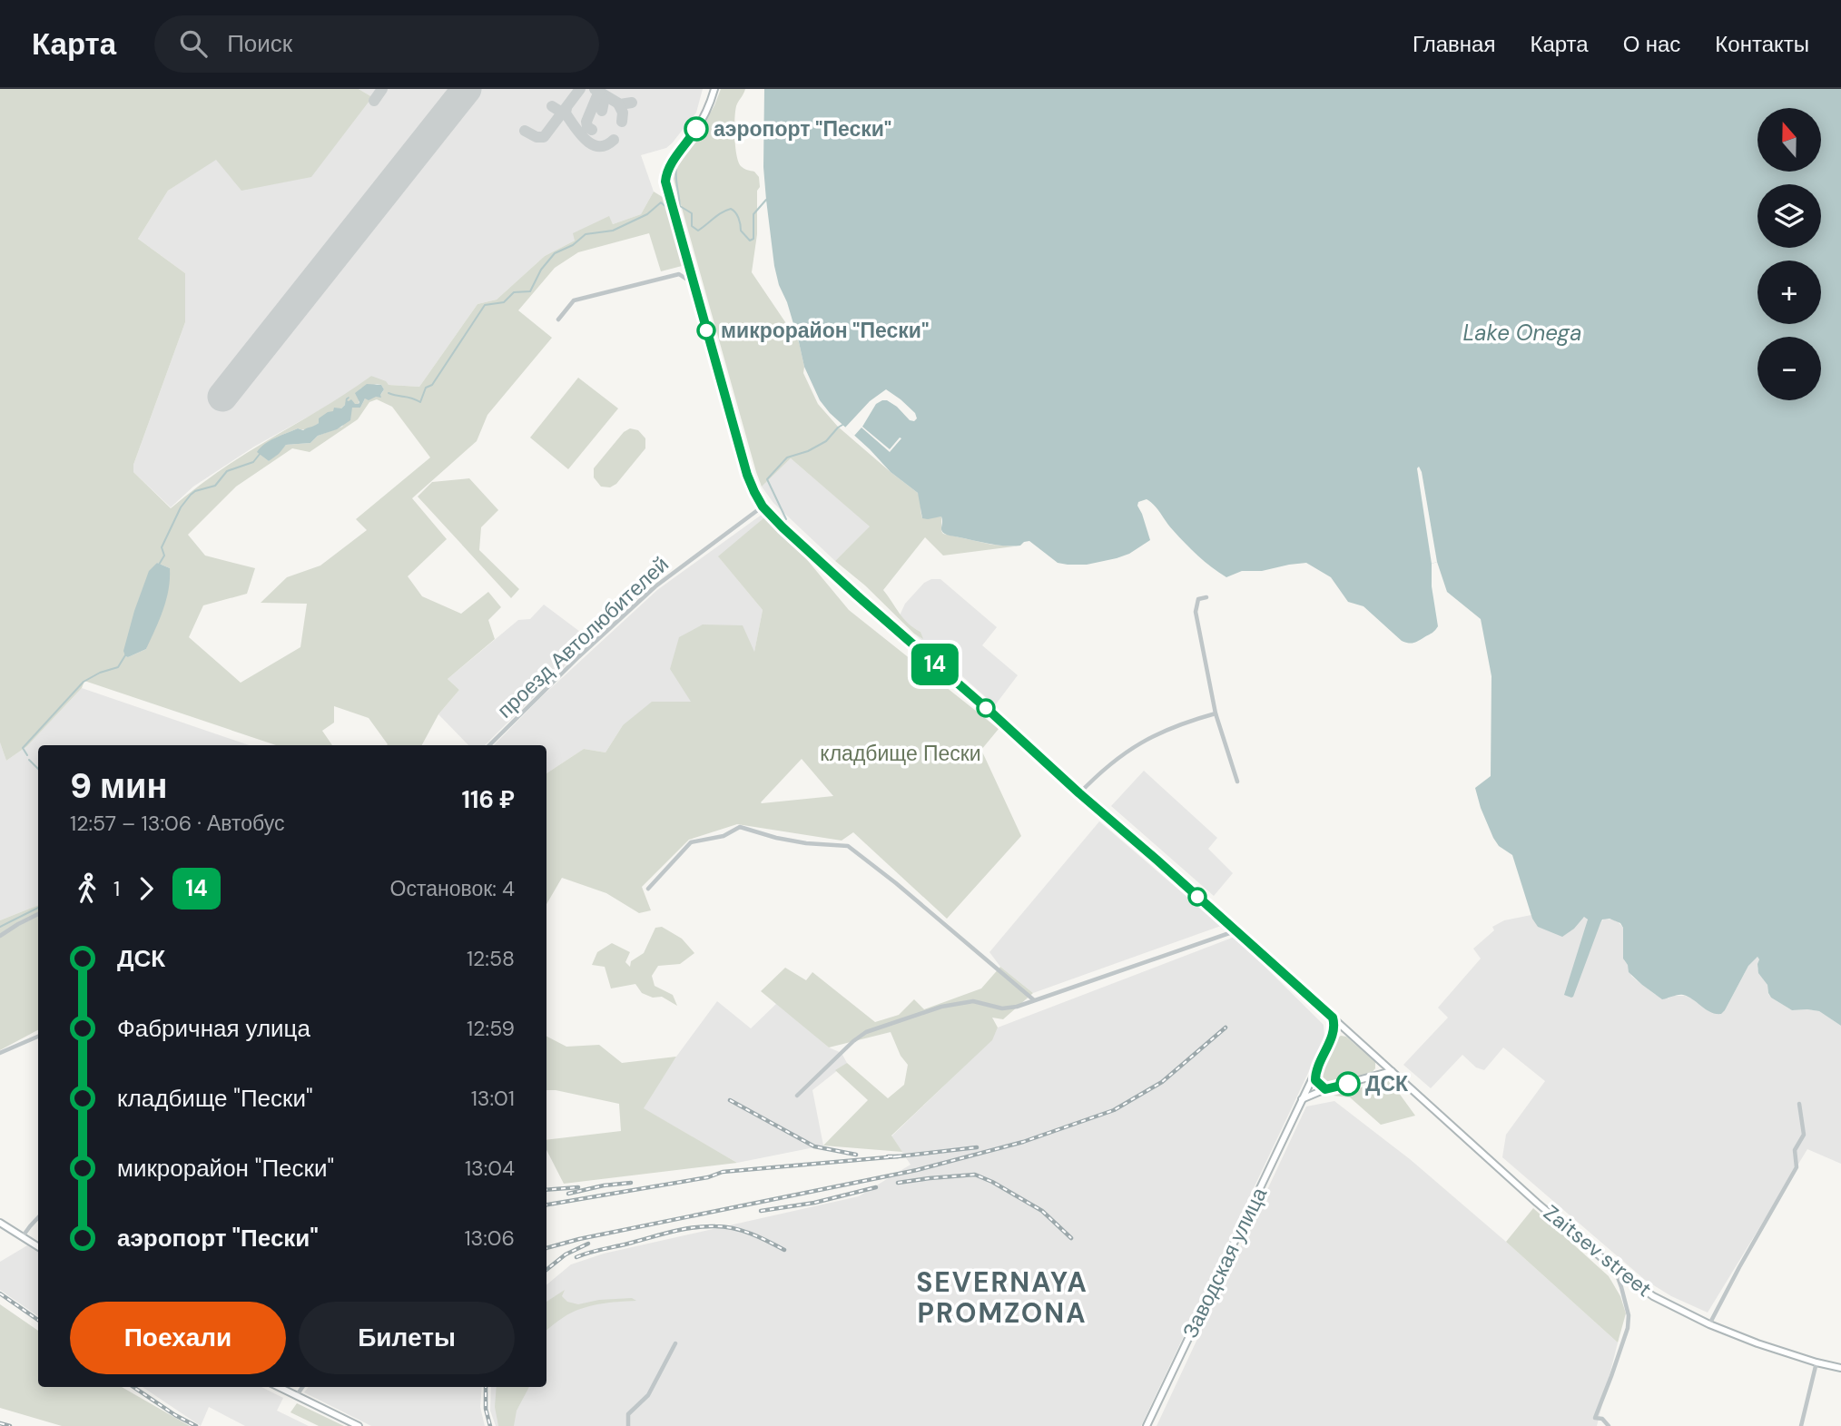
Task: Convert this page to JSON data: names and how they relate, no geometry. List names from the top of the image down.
{
  "streets": {
    "main road": ["Zaitsev street", "Заводская улица"],
    "street": ["проезд Автолюбителей"]
  },
  "crossings": [
    ["проезд Автолюбителей", "Zaitsev street"]
  ],
  "districts": ["SEVERNAYA PROMZONA"],
  "water": ["Lake Onega"],
  "parks": ["кладбище Пески"],
  "places": ["аэропорт \"Пески\"", "микрорайон \"Пески\"", "ДСК"],
  "lines": ["bus line 14"],
  "north": "top",
  "page": {
    "header": "Карта",
    "search": "Поиск",
    "nav": [
      "Главная",
      "Карта",
      "О нас",
      "Контакты"
    ],
    "on_map": "14",
    "map_buttons": ["+", "−"],
    "heading": ["9 мин", "12:57 – 13:06 · Автобус", "116 ₽"],
    "legs": ["1", "14", "Остановок: 4"],
    "list": [
      {
        "name": "ДСК",
        "value": "12:58"
      },
      {
        "name": "Фабричная улица",
        "value": "12:59"
      },
      {
        "name": "кладбище \"Пески\"",
        "value": "13:01"
      },
      {
        "name": "микрорайон \"Пески\"",
        "value": "13:04"
      },
      {
        "name": "аэропорт \"Пески\"",
        "value": "13:06"
      }
    ],
    "buttons": ["Поехали", "Билеты"]
  }
}
